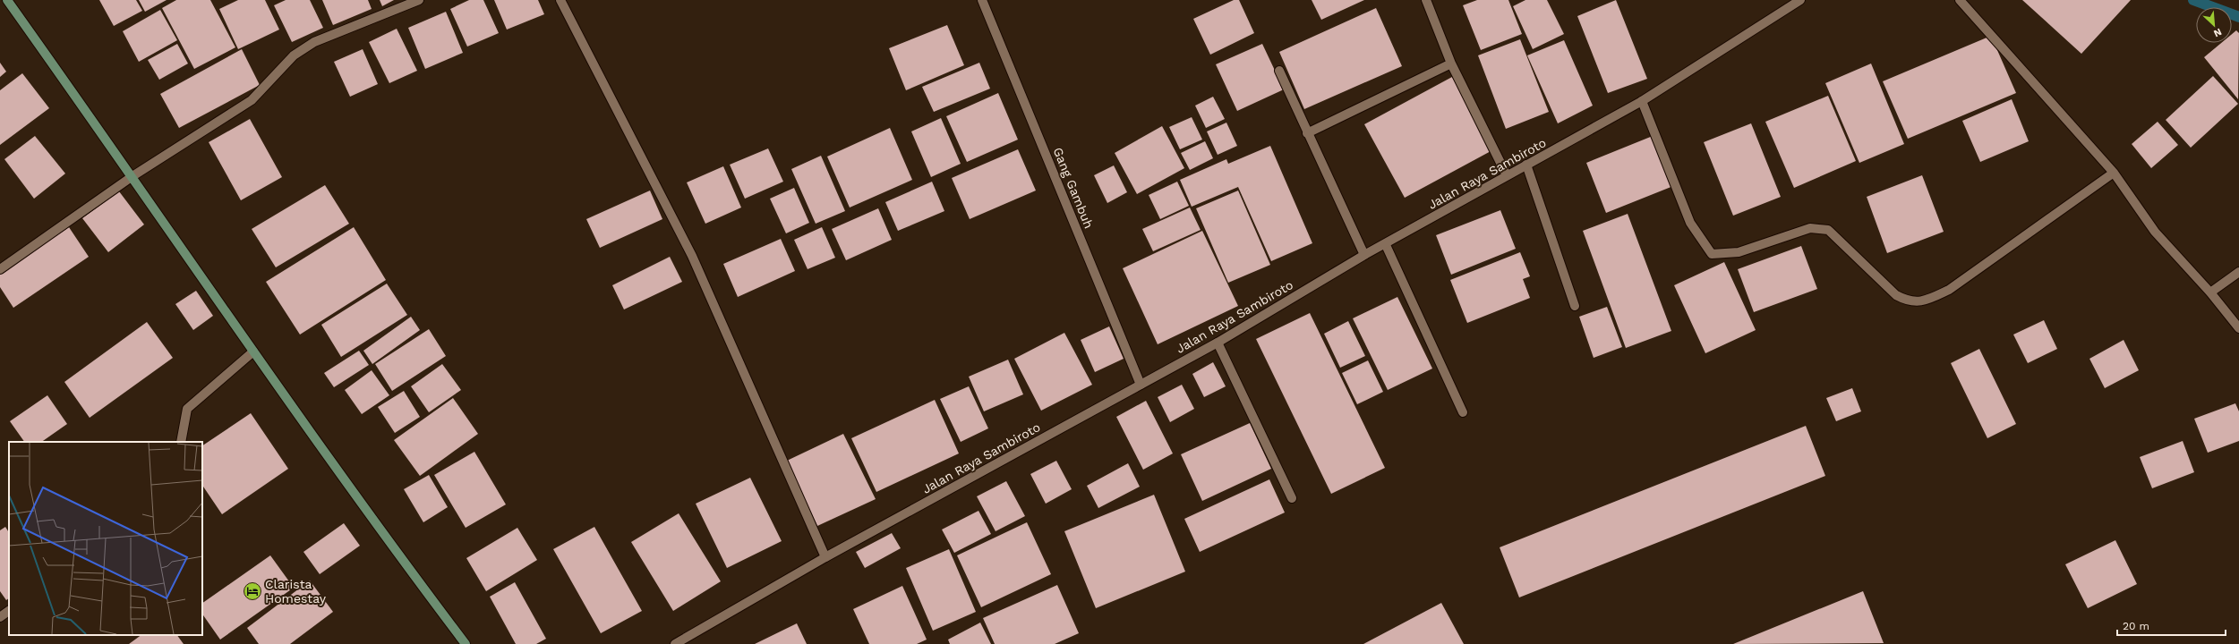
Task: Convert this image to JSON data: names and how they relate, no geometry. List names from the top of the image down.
{
  "streets": {
    "street": ["Jalan Raya Sambiroto", "Gang Gambuh"]
  },
  "crossings": [
    ["Jalan Raya Sambiroto", "Gang Gambuh"]
  ],
  "places": {
    "hotel": ["Clarista Homestay"]
  },
  "scale_bar": "20 m",
  "north": "bottom right"
}
